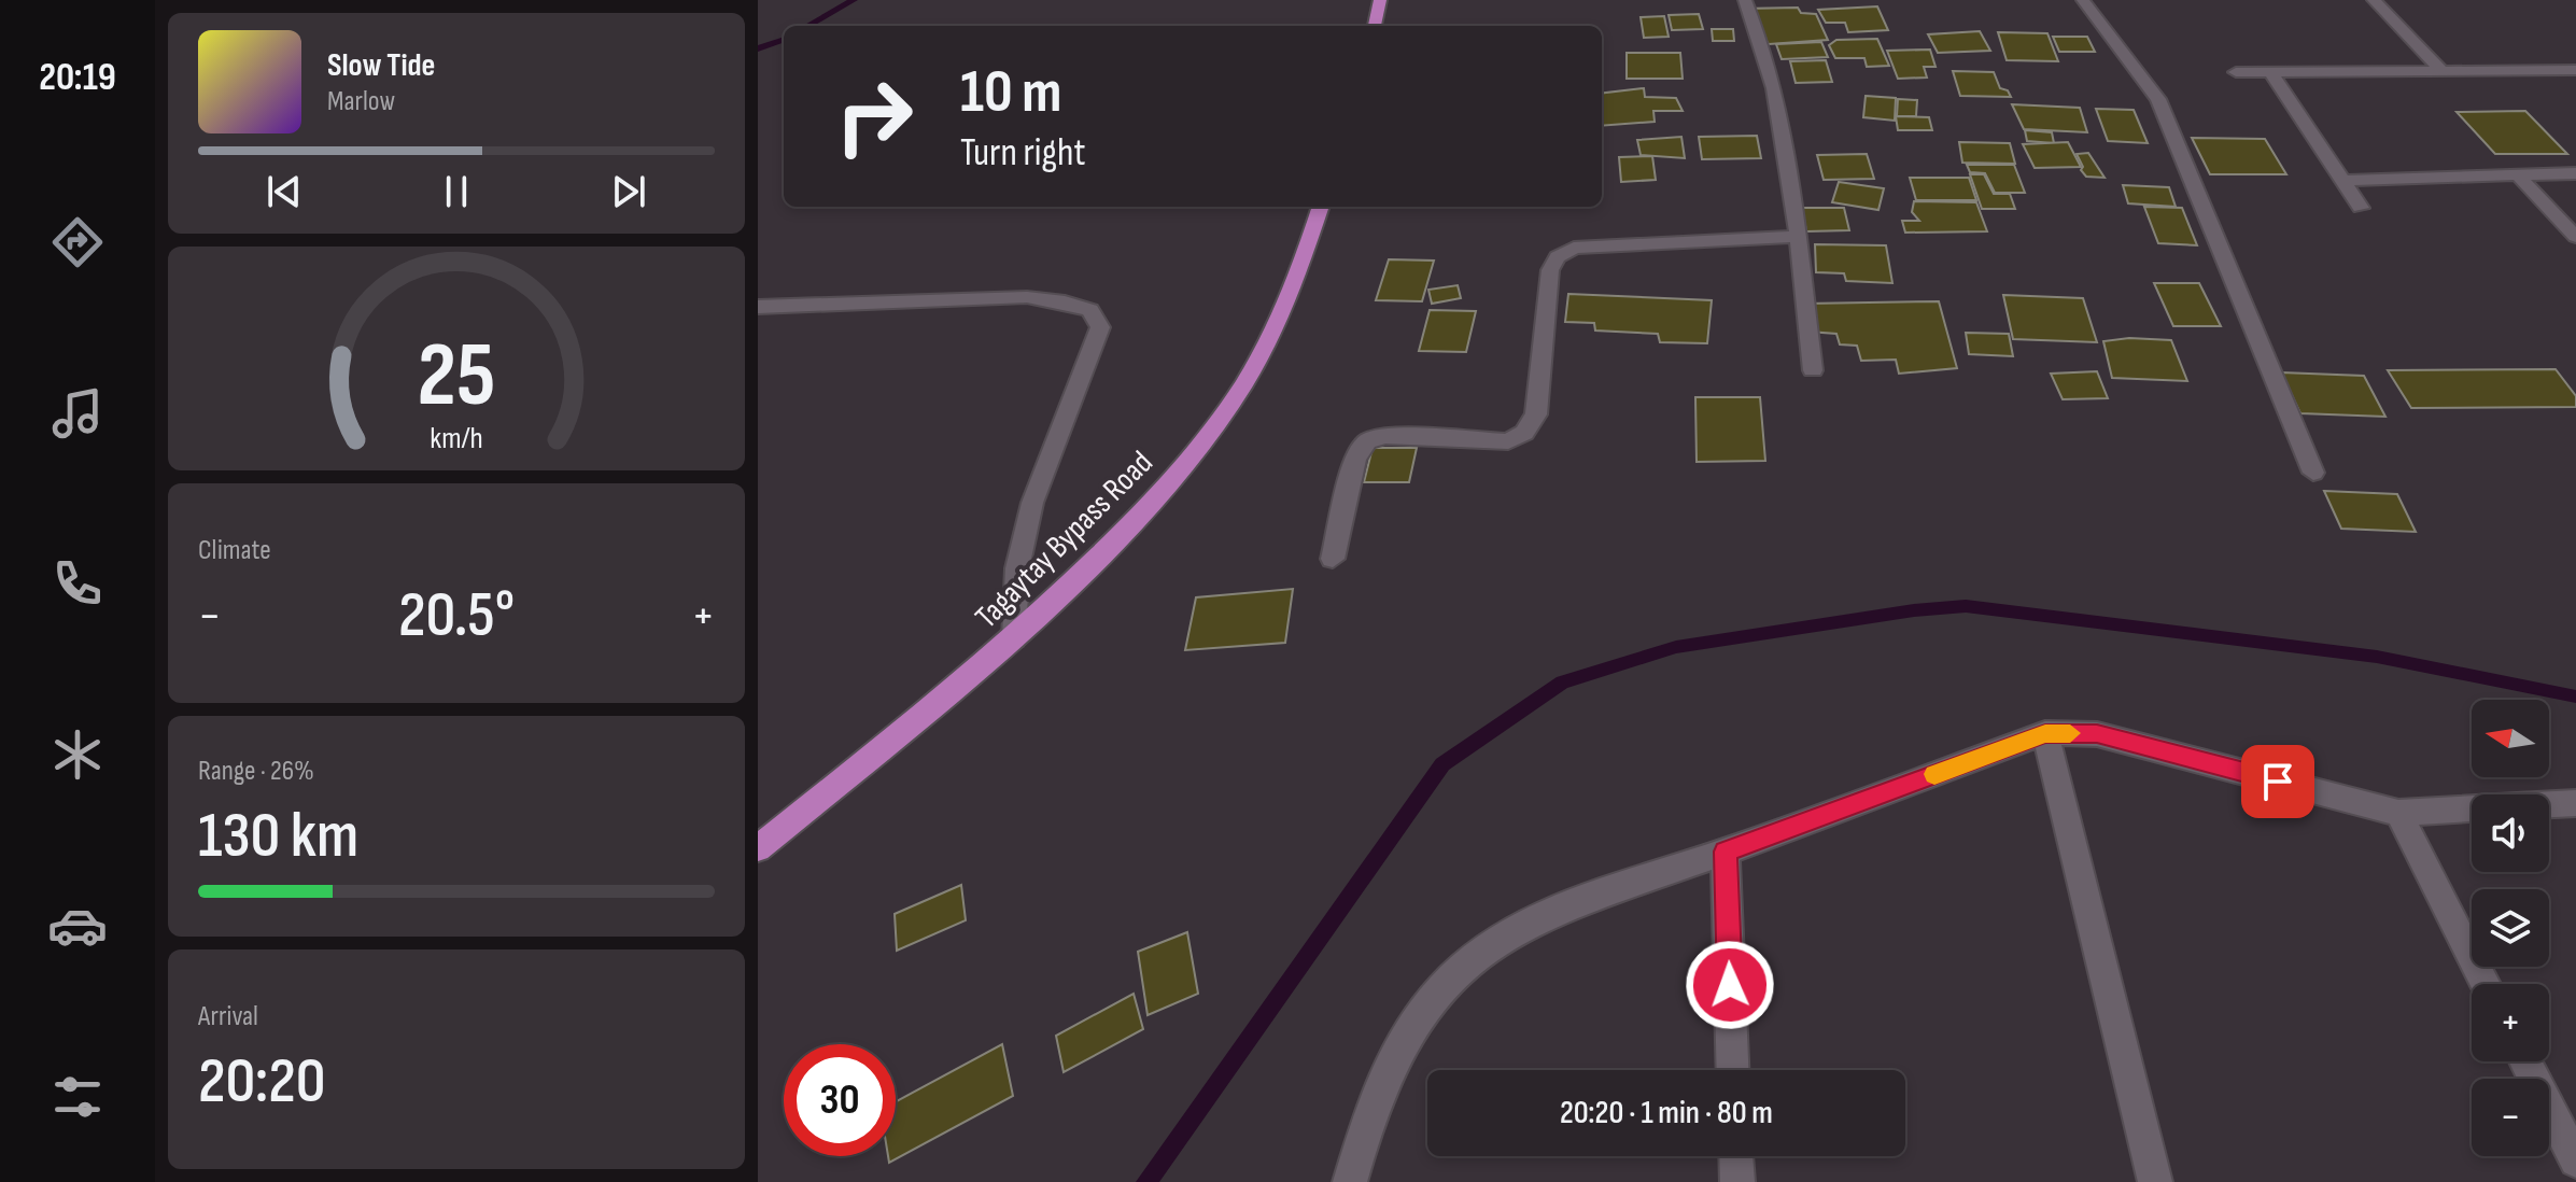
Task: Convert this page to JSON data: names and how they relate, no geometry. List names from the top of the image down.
{
  "streets": {
    "main road": ["Tagaytay Bypass Road"]
  },
  "north": "left",
  "page": {
    "tabs": "20:19",
    "turn": ["10 m", "Turn right"],
    "song": ["Slow Tide", "Marlow"],
    "tile": [
      "Climate",
      ["Range · 26%", "130 km"],
      ["Arrival", "20:20"]
    ],
    "heat": ["−", "20.5°", "+"],
    "map_buttons": ["+", "−"],
    "limit": "30",
    "trip": "20:20 · 1 min · 80 m",
    "gauge": ["25", "km/h"]
  }
}
